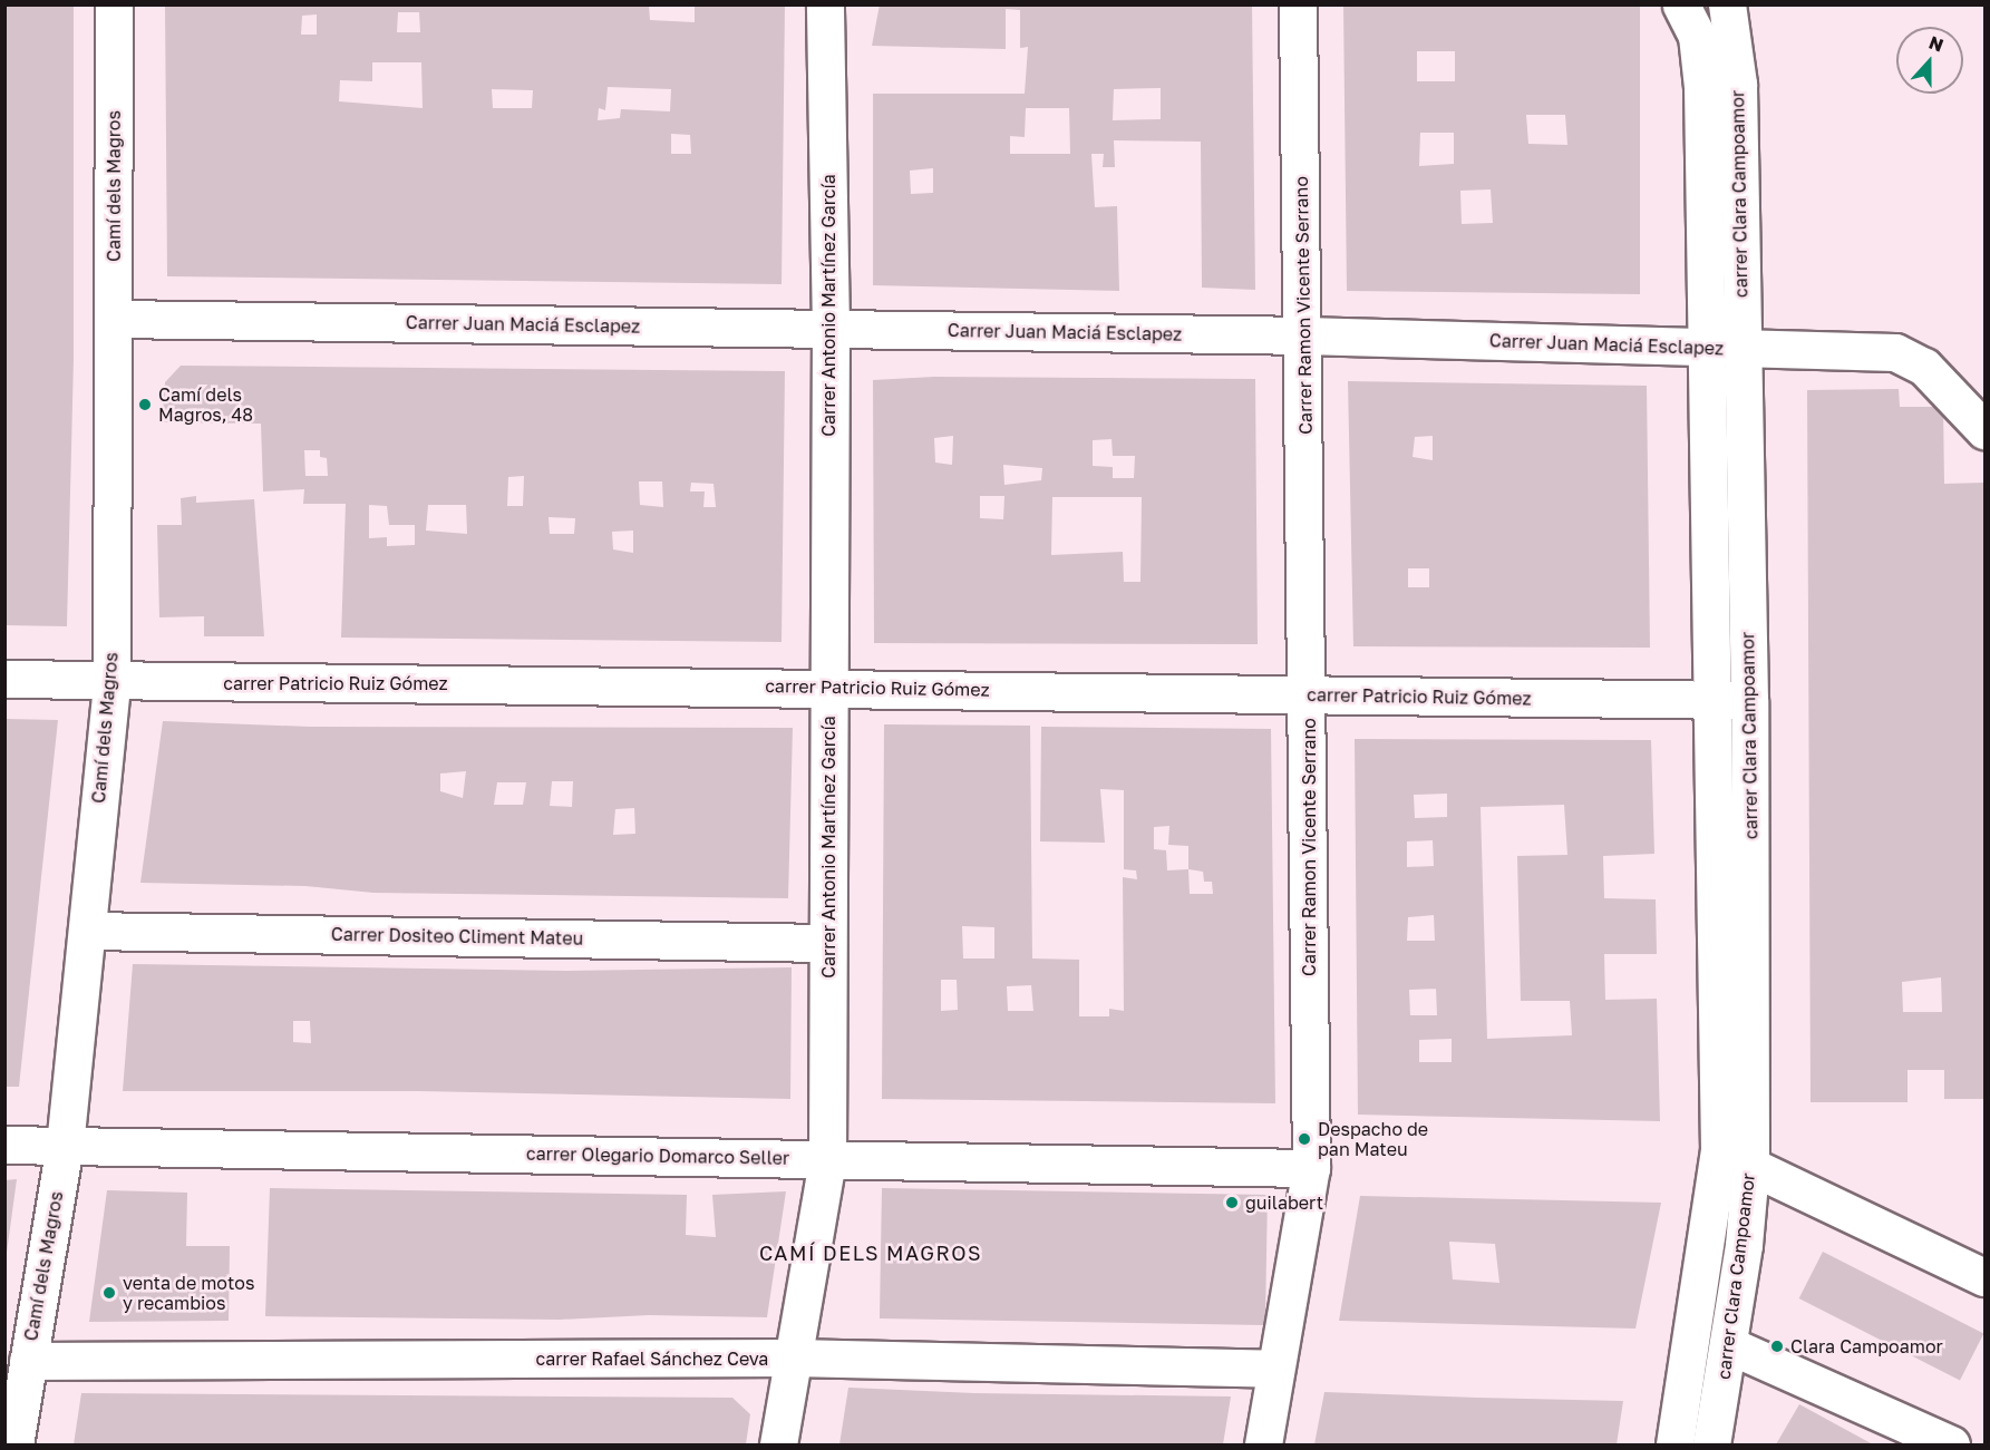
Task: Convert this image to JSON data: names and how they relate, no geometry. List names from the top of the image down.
{
  "streets": {
    "street": [
      "Camí dels Magros",
      "carrer Clara Campoamor",
      "Carrer Antonio Martínez García",
      "Carrer Ramon Vicente Serrano",
      "Carrer Juan Maciá Esclapez",
      "carrer Patricio Ruiz Gómez",
      "Carrer Dositeo Climent Mateu",
      "carrer Olegario Domarco Seller",
      "carrer Rafael Sánchez Ceva"
    ]
  },
  "crossings": [
    ["Camí dels Magros", "Carrer Juan Maciá Esclapez"],
    ["Camí dels Magros", "carrer Patricio Ruiz Gómez"],
    ["Camí dels Magros", "Carrer Dositeo Climent Mateu"],
    ["Camí dels Magros", "carrer Olegario Domarco Seller"],
    ["Camí dels Magros", "carrer Rafael Sánchez Ceva"],
    ["carrer Clara Campoamor", "Carrer Juan Maciá Esclapez"],
    ["carrer Clara Campoamor", "carrer Patricio Ruiz Gómez"],
    ["Carrer Antonio Martínez García", "Carrer Juan Maciá Esclapez"],
    ["Carrer Antonio Martínez García", "carrer Patricio Ruiz Gómez"],
    ["Carrer Antonio Martínez García", "Carrer Dositeo Climent Mateu"],
    ["Carrer Antonio Martínez García", "carrer Olegario Domarco Seller"],
    ["Carrer Antonio Martínez García", "carrer Rafael Sánchez Ceva"],
    ["Carrer Ramon Vicente Serrano", "Carrer Juan Maciá Esclapez"],
    ["Carrer Ramon Vicente Serrano", "carrer Patricio Ruiz Gómez"],
    ["Carrer Ramon Vicente Serrano", "carrer Olegario Domarco Seller"],
    ["Carrer Ramon Vicente Serrano", "carrer Rafael Sánchez Ceva"]
  ],
  "districts": ["CAMÍ DELS MAGROS"],
  "places": [
    "Camí dels Magros, 48",
    "Despacho de pan Mateu",
    "guilabert",
    "venta de motos y recambios",
    "Clara Campoamor"
  ],
  "north": "top"
}
